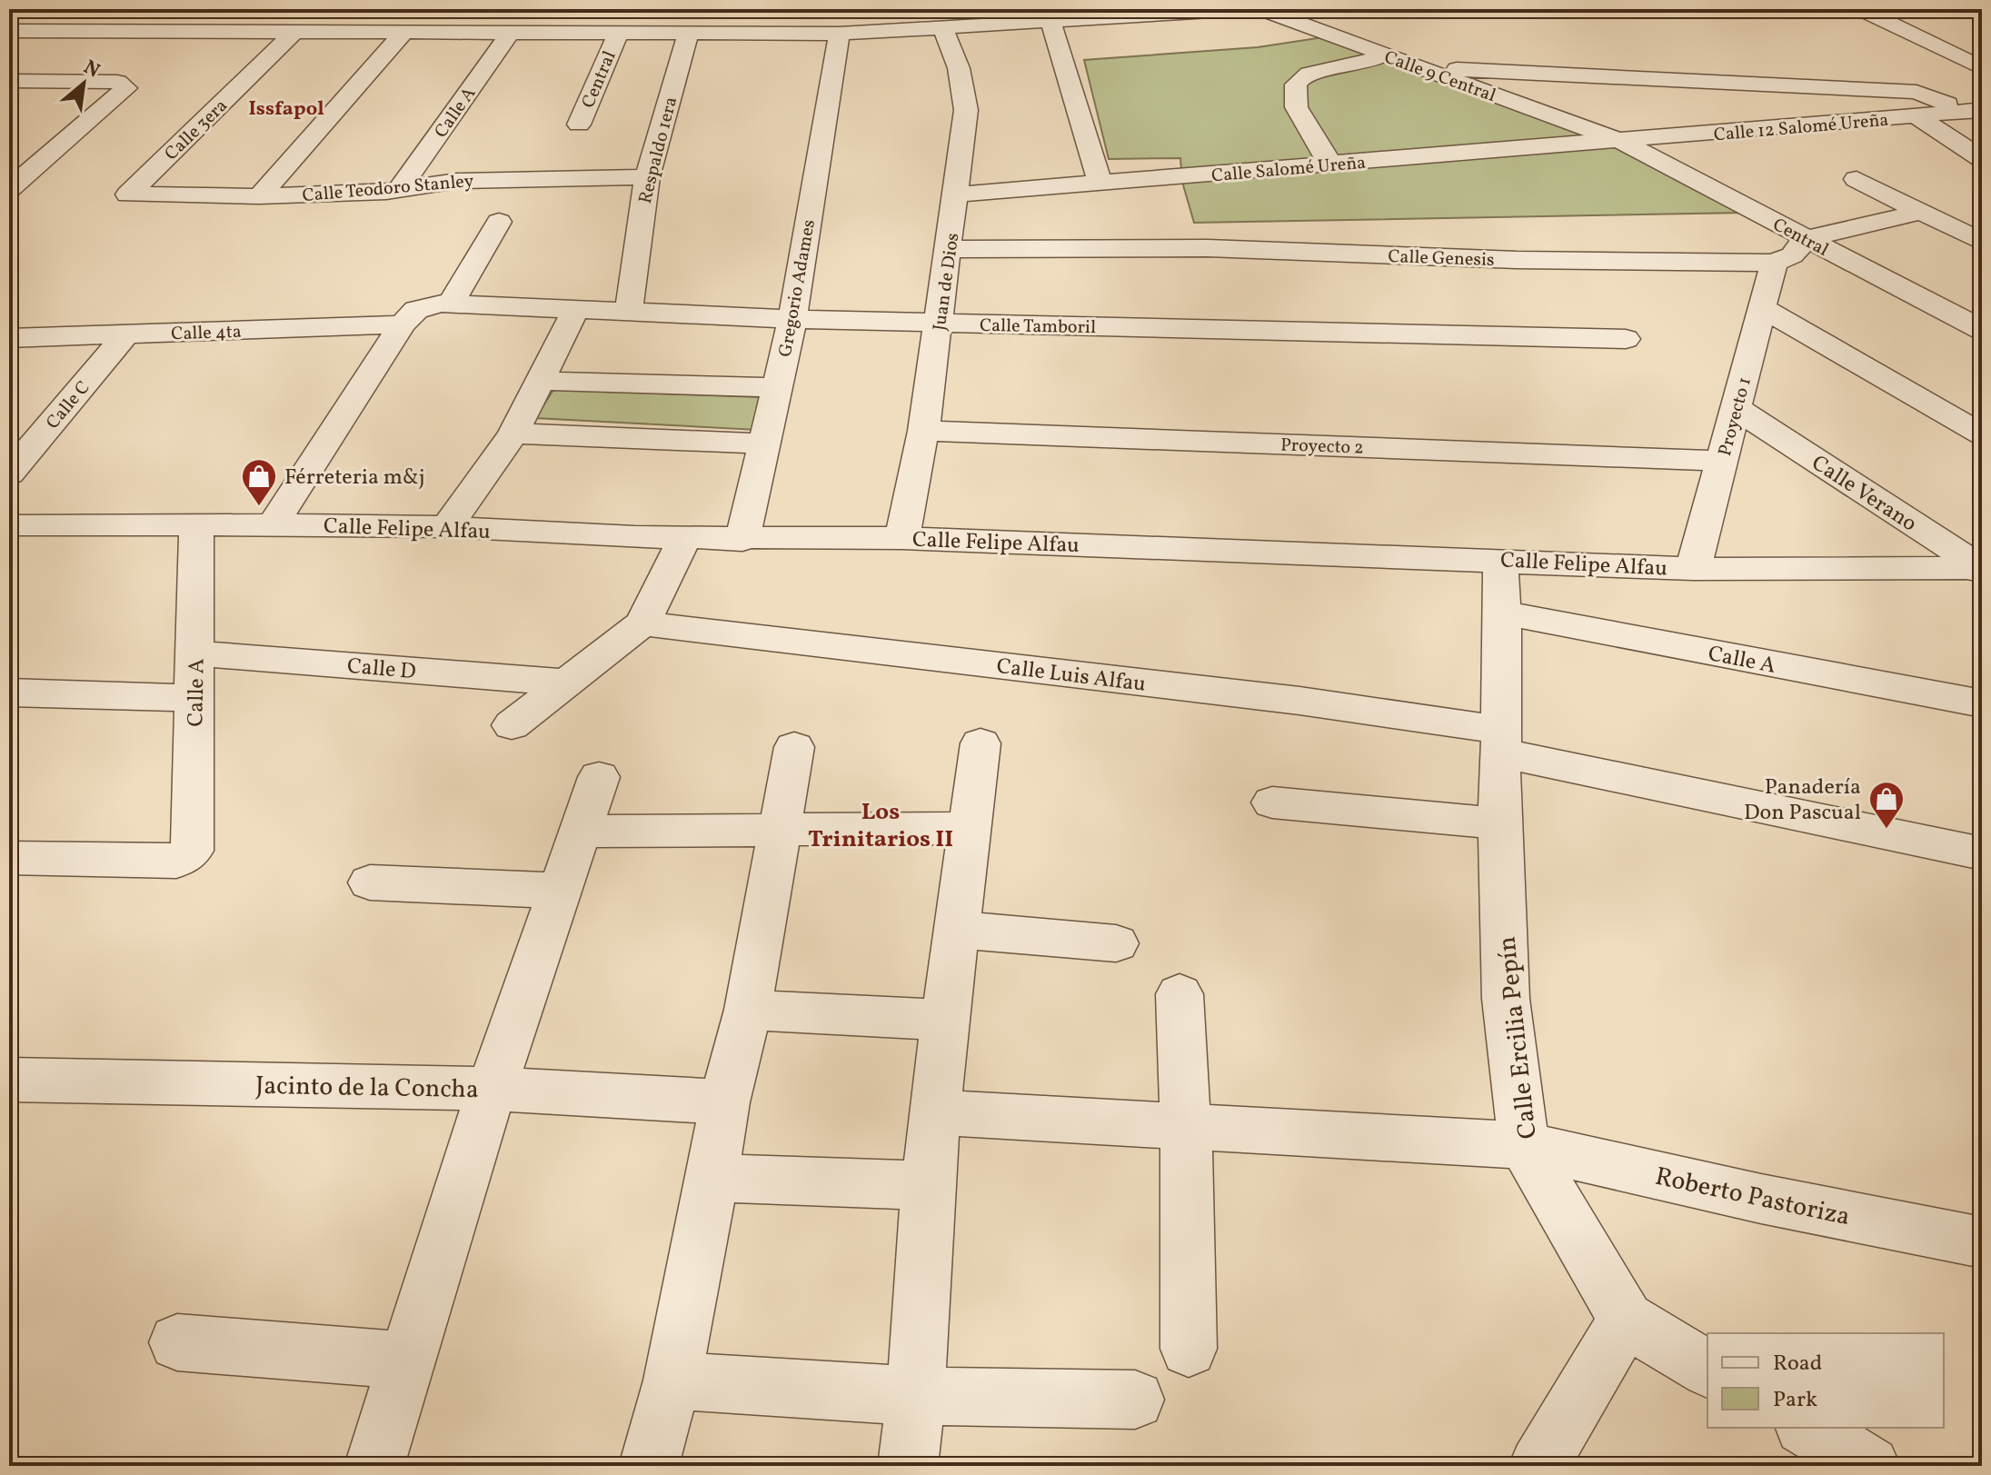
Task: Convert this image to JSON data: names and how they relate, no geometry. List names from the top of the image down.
{
  "streets": {
    "street": [
      "Calle 9 Central",
      "Central",
      "Calle A",
      "Calle 12 Salomé Ureña",
      "Calle 3era",
      "Respaldo 1era",
      "Calle Salomé Ureña",
      "Calle Teodoro Stanley",
      "Calle Genesis",
      "Juan de Dios",
      "Gregorio Adames",
      "Calle Tamboril",
      "Calle 4ta",
      "Calle C",
      "Proyecto 1",
      "Proyecto 2",
      "Calle Verano",
      "Calle Felipe Alfau",
      "Calle D",
      "Calle Luis Alfau",
      "Calle Ercilia Pepín",
      "Jacinto de la Concha",
      "Roberto Pastoriza"
    ]
  },
  "crossings": [
    ["Calle 9 Central", "Central"],
    ["Calle 9 Central", "Calle 12 Salomé Ureña"],
    ["Calle 9 Central", "Calle Salomé Ureña"],
    ["Central", "Calle 12 Salomé Ureña"],
    ["Central", "Calle Salomé Ureña"],
    ["Calle A", "Calle Teodoro Stanley"],
    ["Calle A", "Calle Felipe Alfau"],
    ["Calle A", "Calle D"],
    ["Calle A", "Calle Ercilia Pepín"],
    ["Calle 12 Salomé Ureña", "Calle Salomé Ureña"],
    ["Calle 3era", "Calle Teodoro Stanley"],
    ["Respaldo 1era", "Calle Teodoro Stanley"],
    ["Respaldo 1era", "Calle Tamboril"],
    ["Calle Salomé Ureña", "Juan de Dios"],
    ["Calle Genesis", "Juan de Dios"],
    ["Calle Genesis", "Proyecto 1"],
    ["Juan de Dios", "Calle Tamboril"],
    ["Juan de Dios", "Proyecto 2"],
    ["Juan de Dios", "Calle Felipe Alfau"],
    ["Gregorio Adames", "Calle Tamboril"],
    ["Gregorio Adames", "Calle Felipe Alfau"],
    ["Calle 4ta", "Calle C"],
    ["Proyecto 1", "Proyecto 2"],
    ["Proyecto 1", "Calle Verano"],
    ["Proyecto 1", "Calle Felipe Alfau"],
    ["Calle Verano", "Calle Felipe Alfau"],
    ["Calle Felipe Alfau", "Calle Ercilia Pepín"],
    ["Calle Luis Alfau", "Calle Ercilia Pepín"],
    ["Calle Ercilia Pepín", "Roberto Pastoriza"]
  ],
  "districts": ["Issfapol", "Los Trinitarios II"],
  "places": {
    "shop": ["Férreteria m&j", "Panadería Don Pascual"]
  },
  "legend": ["Road", "Park"],
  "north": "top right"
}
